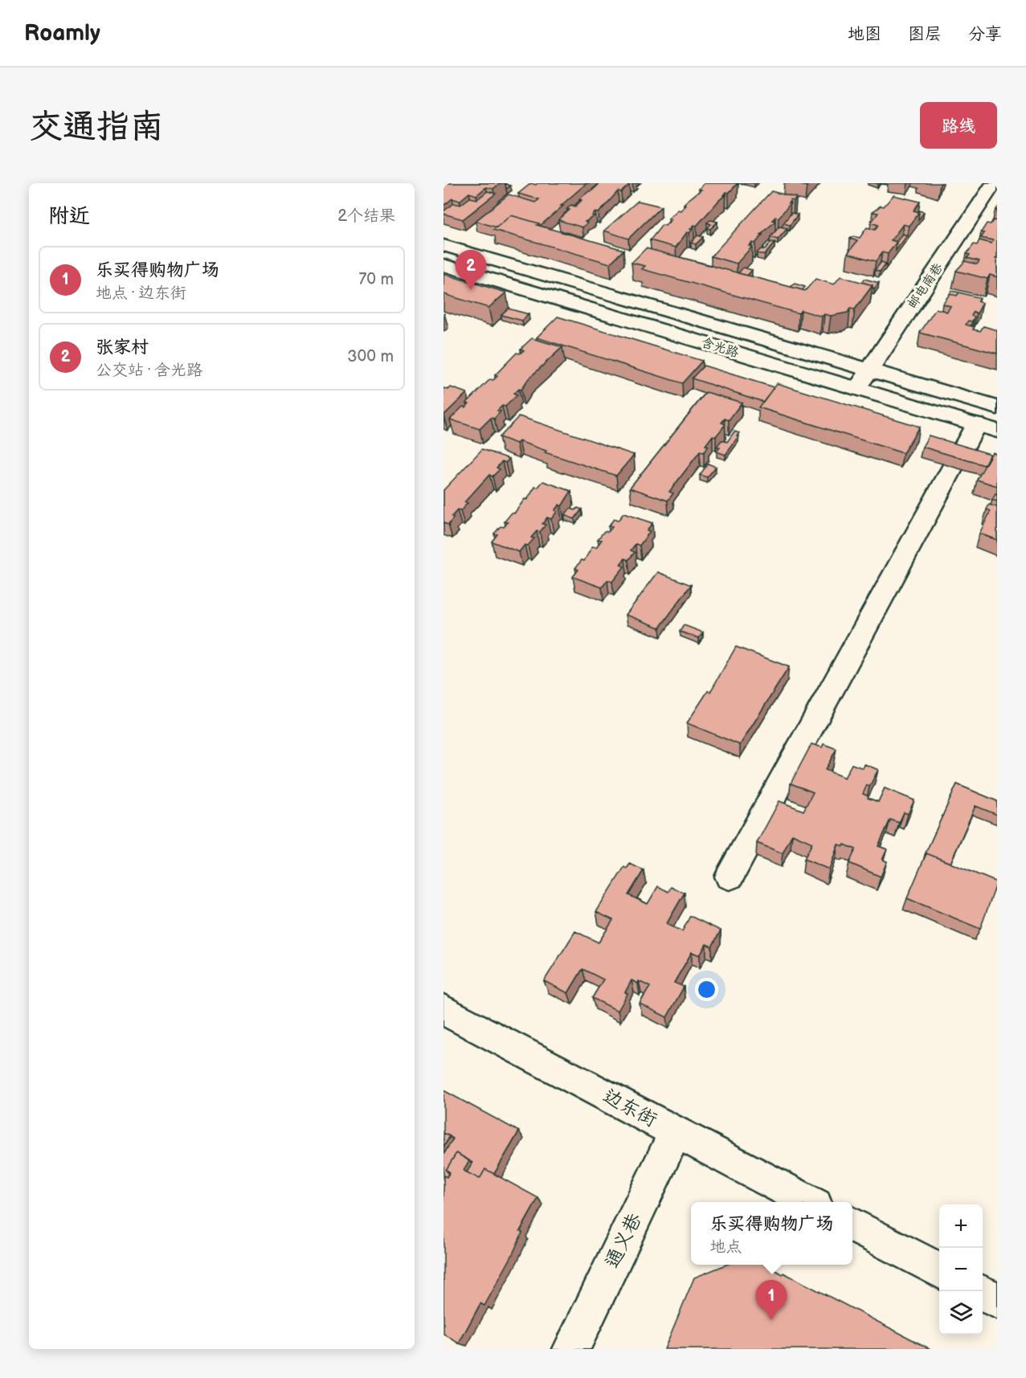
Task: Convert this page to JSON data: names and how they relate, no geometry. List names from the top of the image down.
{
  "streets": {
    "street": [
      "邮电南巷",
      "含光路",
      "边东街",
      "通义巷"
    ]
  },
  "crossings": [
    ["邮电南巷", "含光路"],
    ["边东街", "通义巷"]
  ],
  "page": {
    "header": "Roamly",
    "nav": ["地图", "图层", "分享"],
    "buttons": "路线",
    "title": "交通指南",
    "heading": ["附近", "2个结果"],
    "list": [
      {
        "mark": "1",
        "name": "乐买得购物广场",
        "note": "地点 · 边东街",
        "value": "70 m"
      },
      {
        "mark": "2",
        "name": "张家村",
        "note": "公交站 · 含光路",
        "value": "300 m"
      }
    ],
    "pins": ["2", "1"],
    "popup": ["乐买得购物广场", "地点"],
    "map_buttons": ["+", "−"]
  }
}
